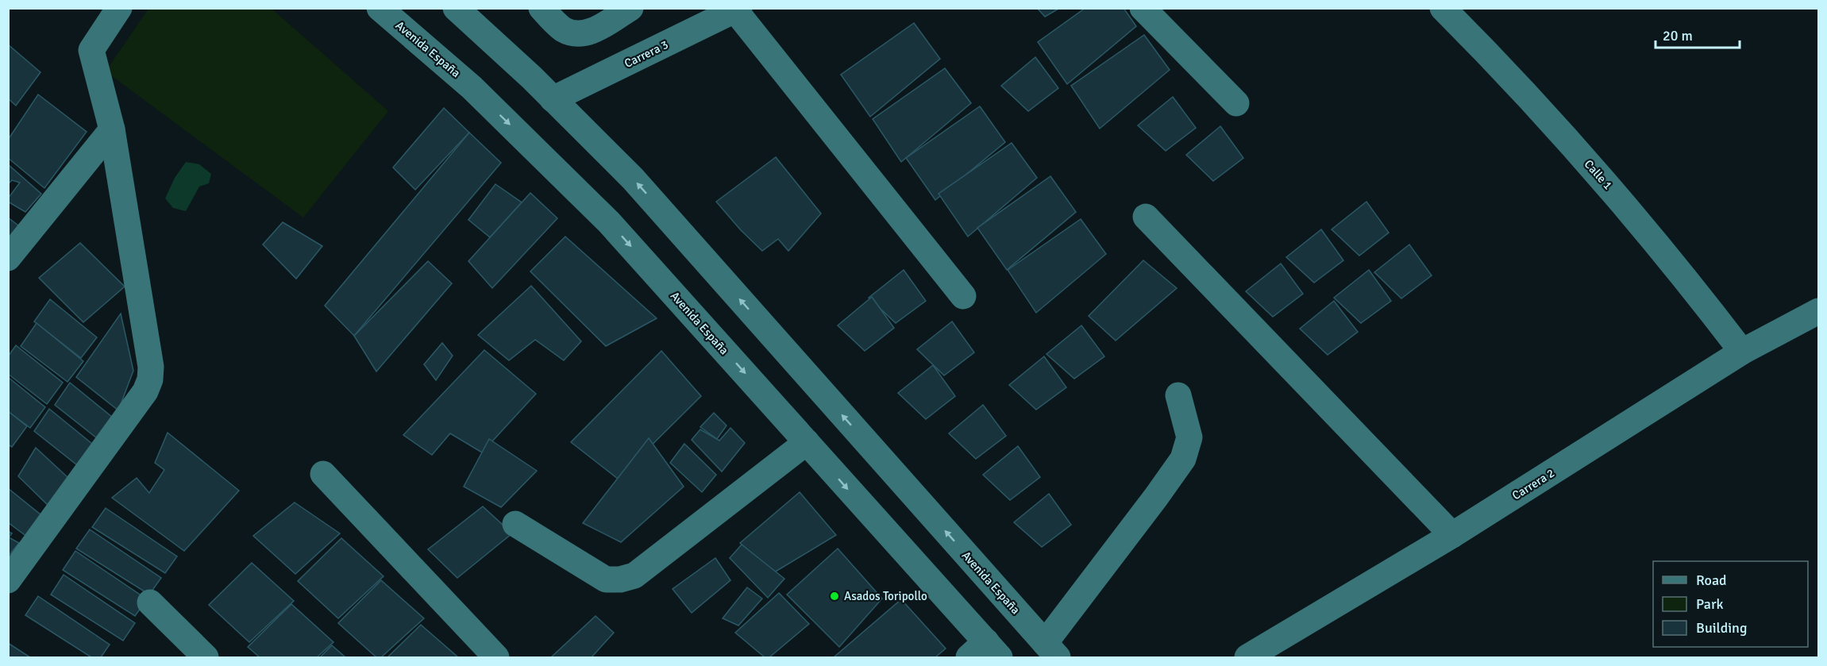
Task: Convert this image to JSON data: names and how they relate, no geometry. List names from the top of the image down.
{
  "streets": {
    "street": [
      "Avenida España",
      "Carrera 3",
      "Calle 1",
      "Carrera 2"
    ]
  },
  "crossings": [
    ["Avenida España", "Carrera 3"],
    ["Calle 1", "Carrera 2"]
  ],
  "places": ["Asados Toripollo"],
  "legend": ["Road", "Park", "Building"],
  "scale_bar": "20 m"
}
